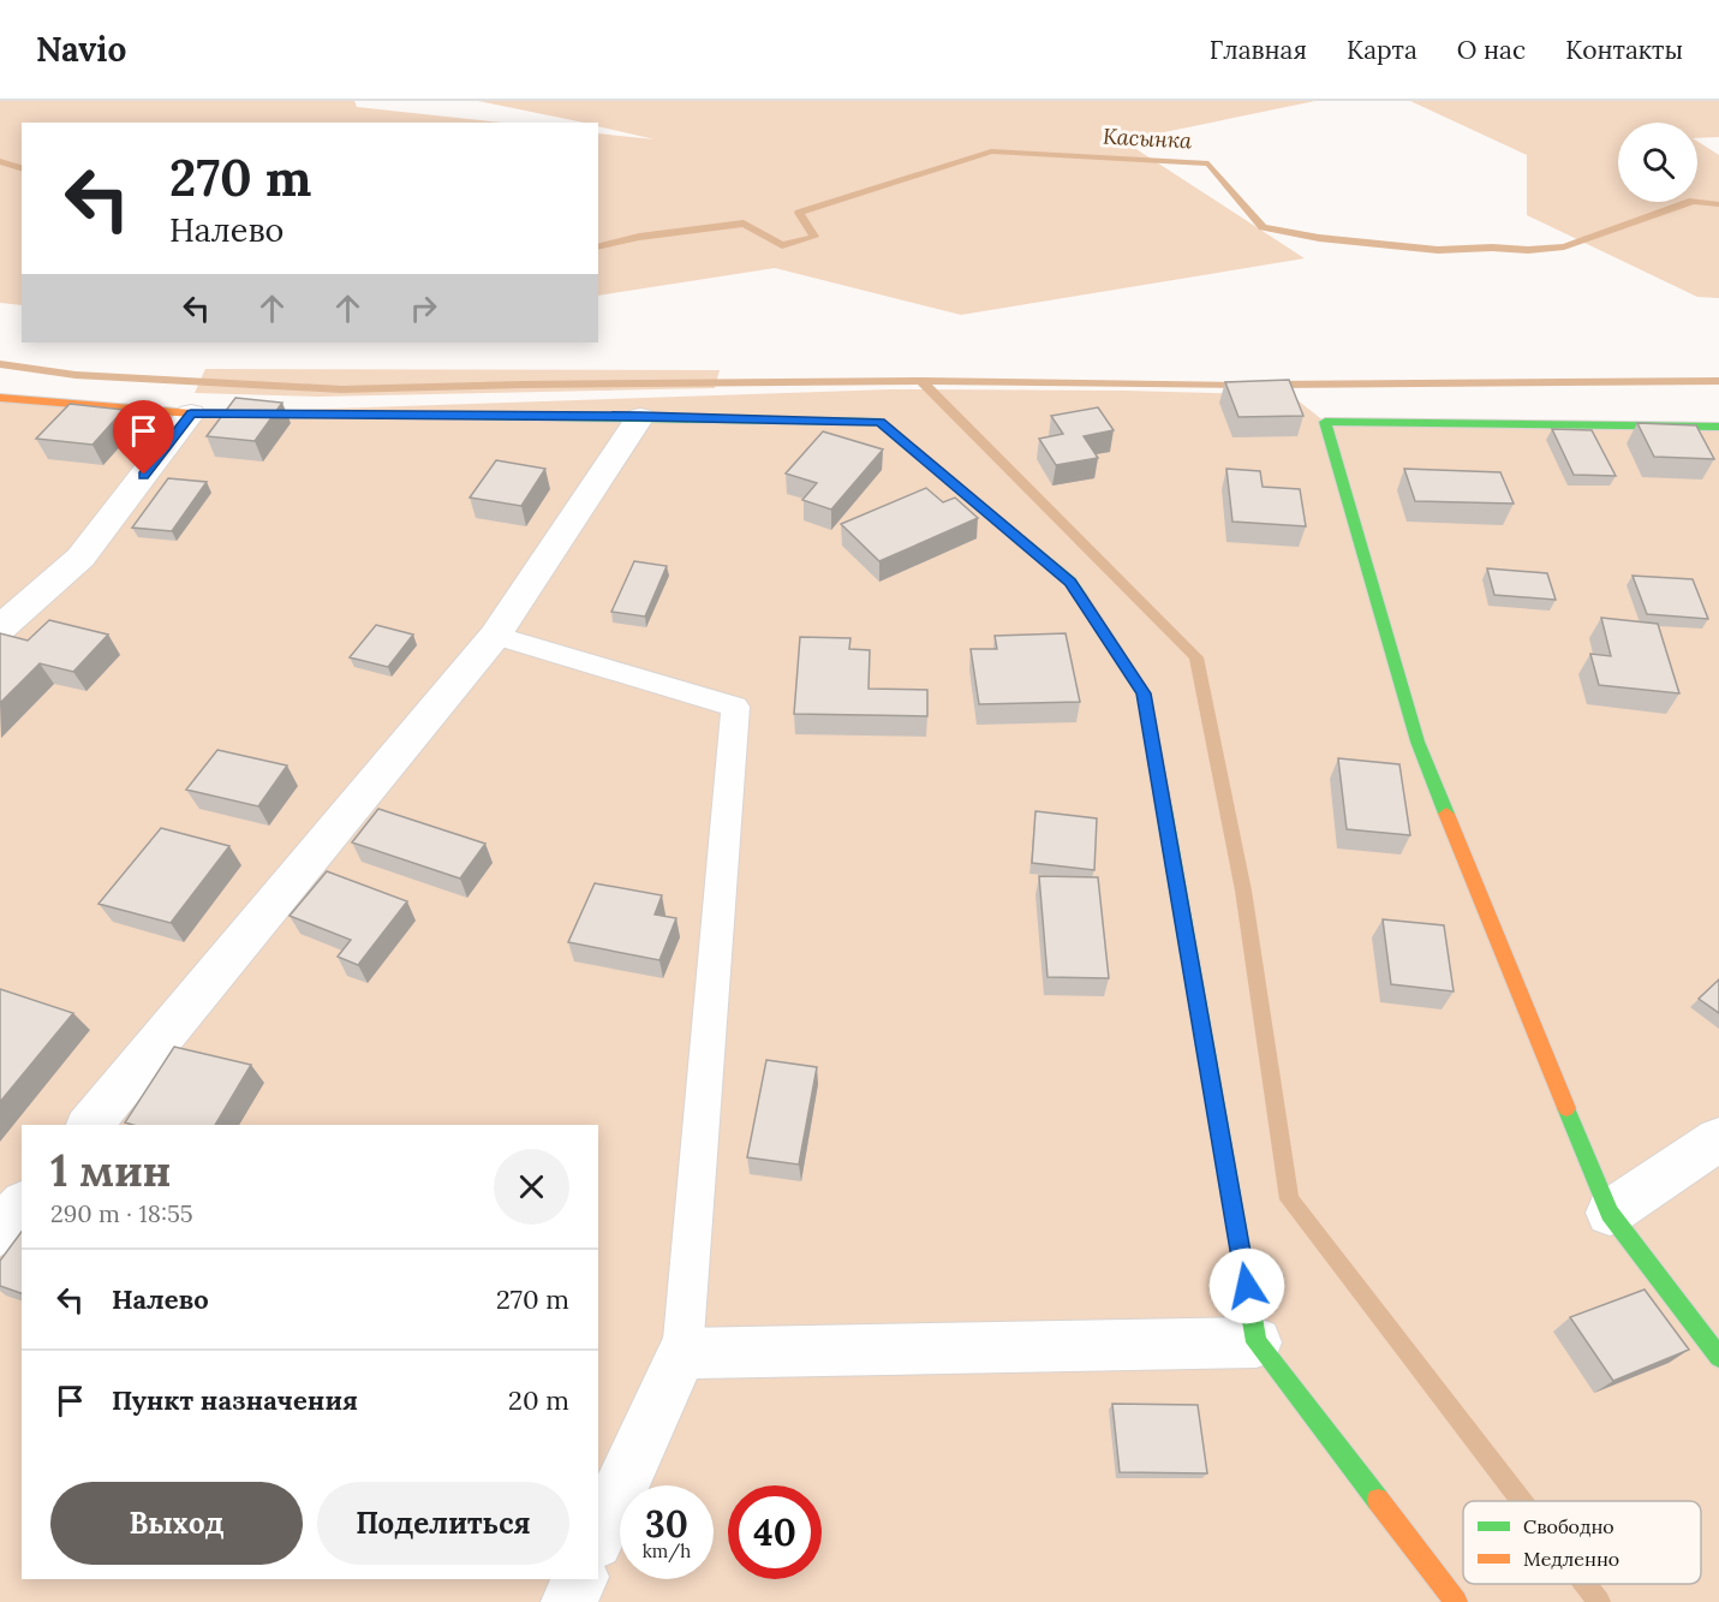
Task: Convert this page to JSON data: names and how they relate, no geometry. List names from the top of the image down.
{
  "water": ["Касынка"],
  "legend": ["Свободно", "Медленно"],
  "page": {
    "header": "Navio",
    "nav": [
      "Главная",
      "Карта",
      "О нас",
      "Контакты"
    ],
    "turn": ["270 m", "Налево"],
    "heading": ["1 мин", "290 m · 18:55"],
    "list": [
      {
        "name": "Налево",
        "value": "270 m"
      },
      {
        "name": "Пункт назначения",
        "value": "20 m"
      }
    ],
    "buttons": ["Выход", "Поделиться"],
    "speed": "30 km/h",
    "limit": "40"
  }
}
